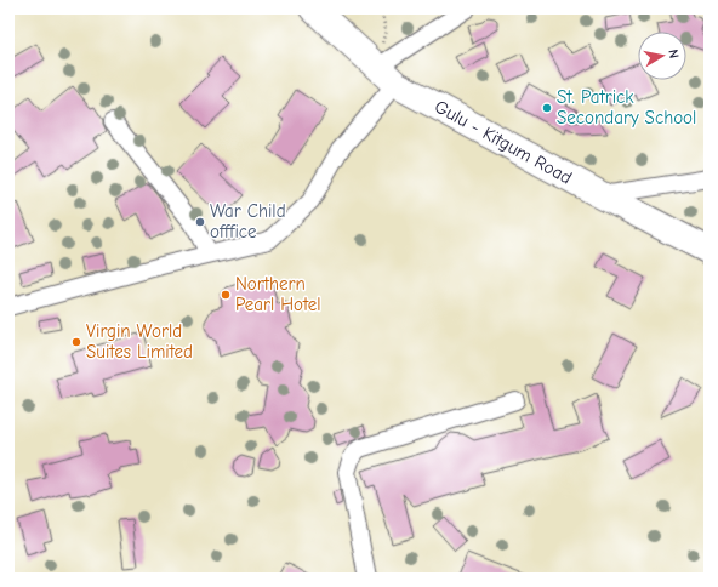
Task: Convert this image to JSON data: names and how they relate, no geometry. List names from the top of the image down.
{
  "streets": {
    "main road": ["Gulu - Kitgum Road"]
  },
  "places": [
    "St. Patrick Secondary School",
    "War Child offfice",
    "Northern Pearl Hotel",
    "Virgin World Suites Limited"
  ],
  "north": "right"
}
